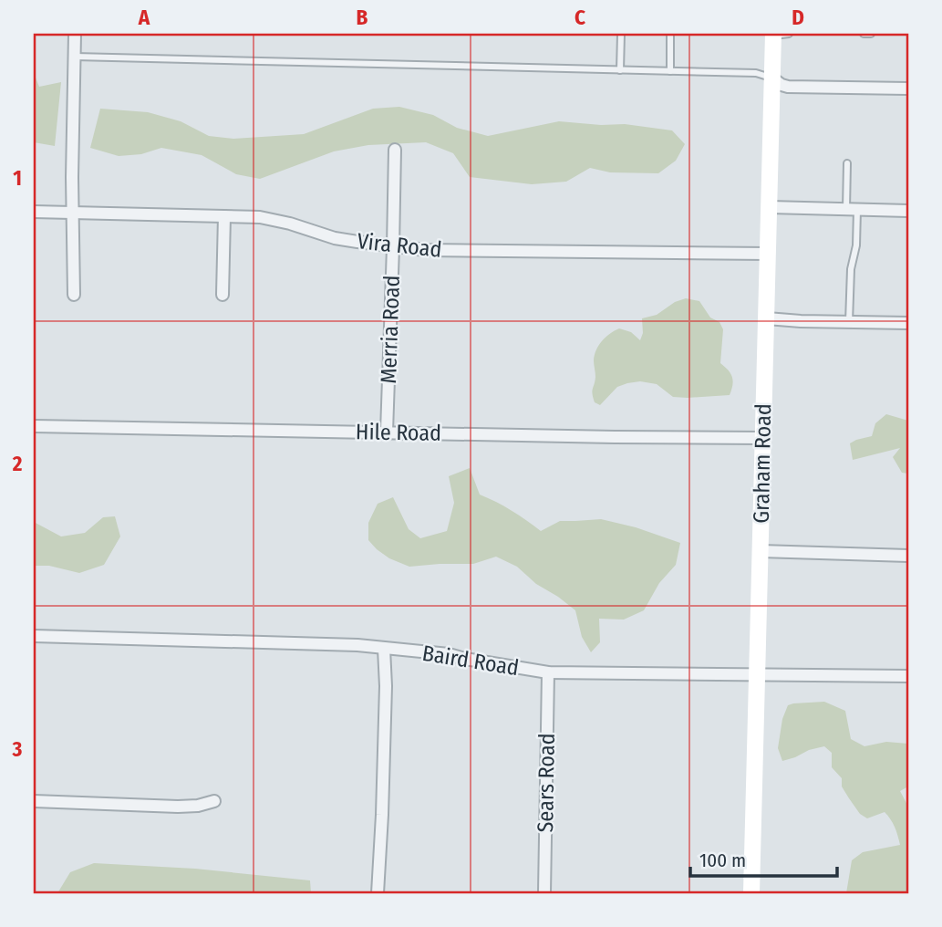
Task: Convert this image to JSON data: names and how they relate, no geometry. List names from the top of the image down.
{
  "streets": {
    "main road": ["Graham Road"],
    "street": [
      "Vira Road",
      "Merria Road",
      "Hile Road",
      "Baird Road",
      "Sears Road"
    ]
  },
  "crossings": [
    ["Vira Road", "Merria Road"],
    ["Vira Road", "Graham Road"],
    ["Merria Road", "Hile Road"],
    ["Hile Road", "Graham Road"],
    ["Graham Road", "Baird Road"],
    ["Baird Road", "Sears Road"]
  ],
  "scale_bar": "100 m",
  "grid": {
    "columns": [
      "A",
      "B",
      "C",
      "D"
    ],
    "rows": ["1", "2", "3"]
  }
}
